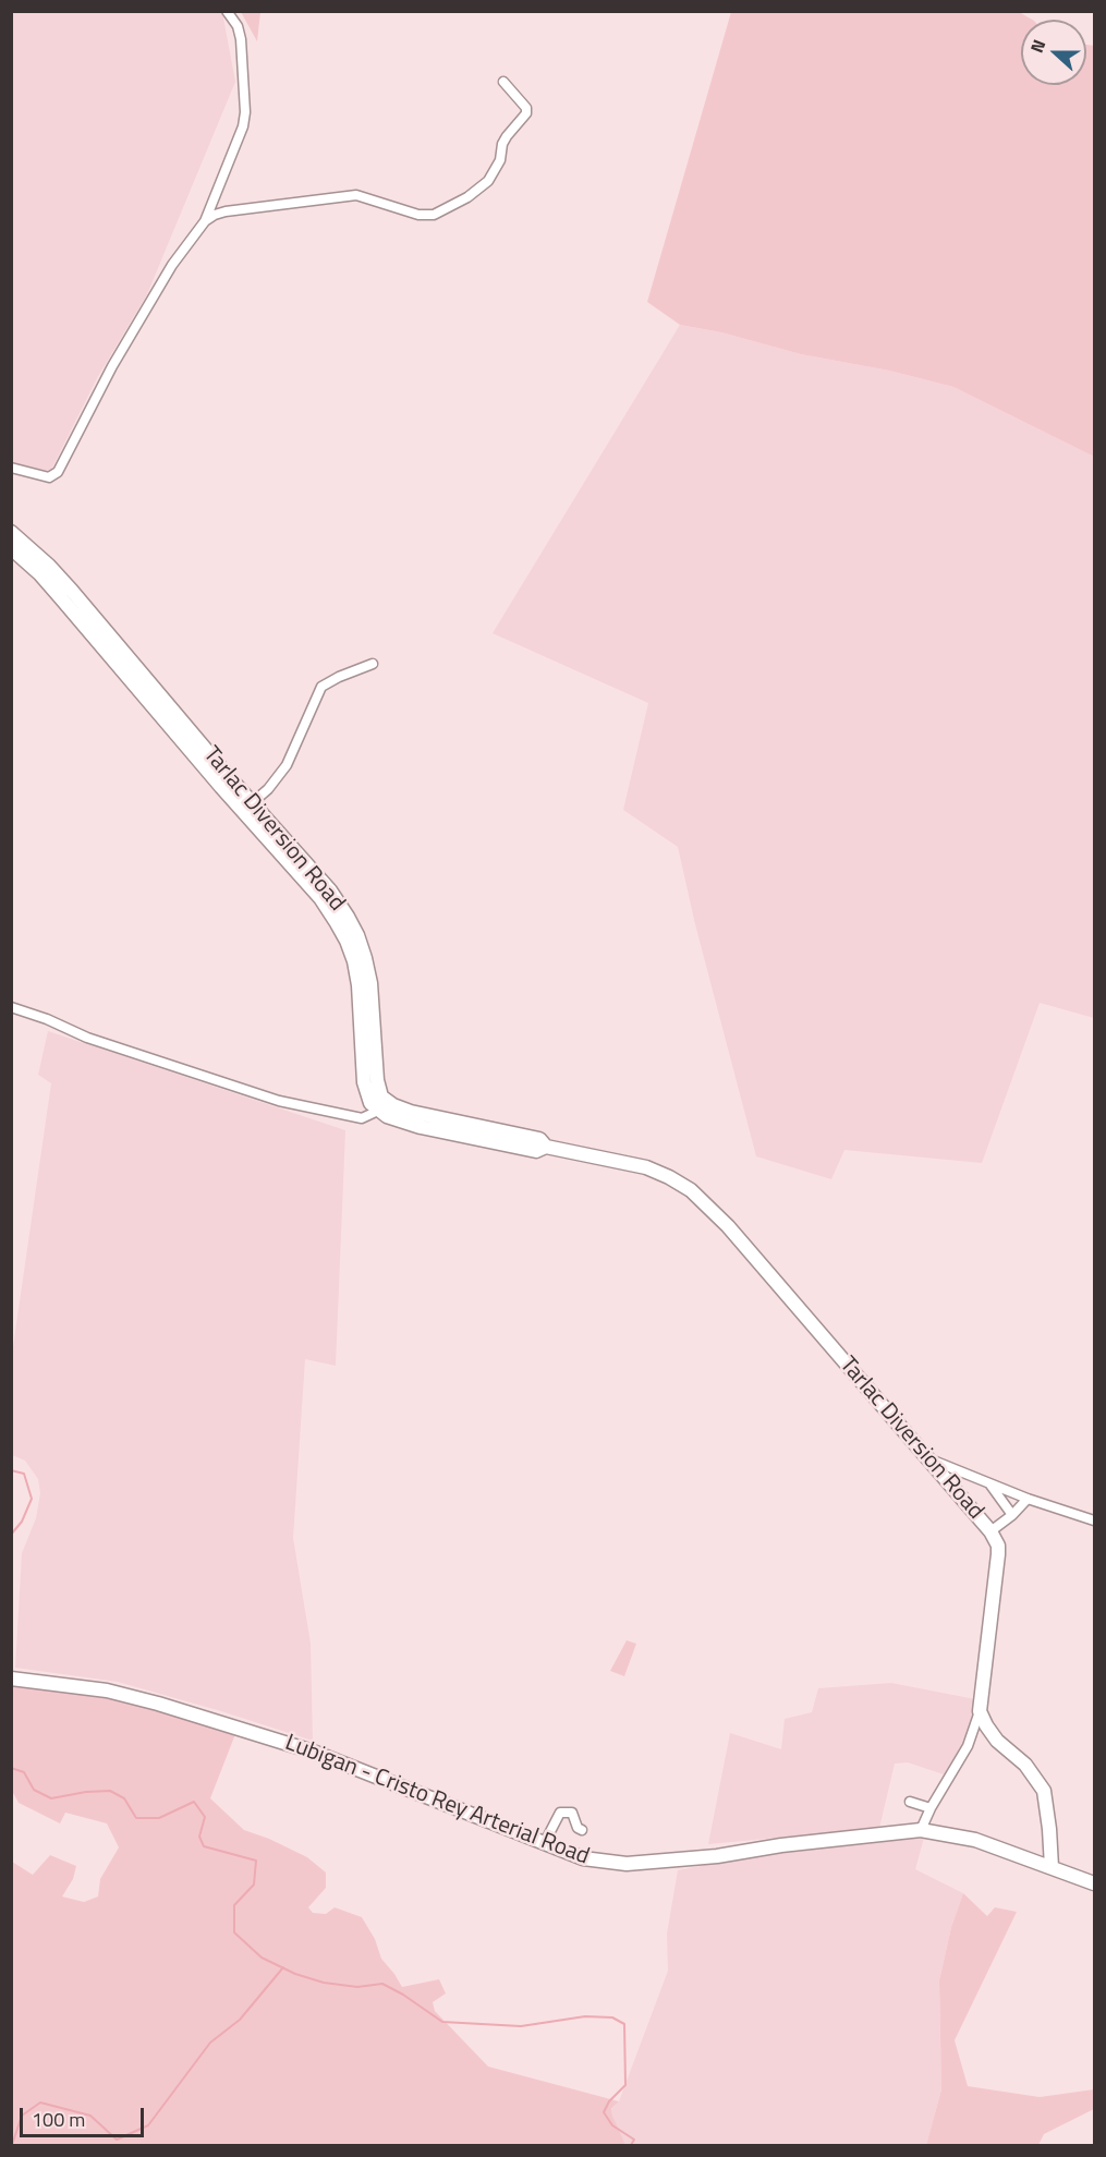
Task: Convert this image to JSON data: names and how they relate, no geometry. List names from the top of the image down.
{
  "streets": {
    "main road": ["Tarlac Diversion Road", "Lubigan - Cristo Rey Arterial Road"]
  },
  "scale_bar": "100 m",
  "north": "left"
}
